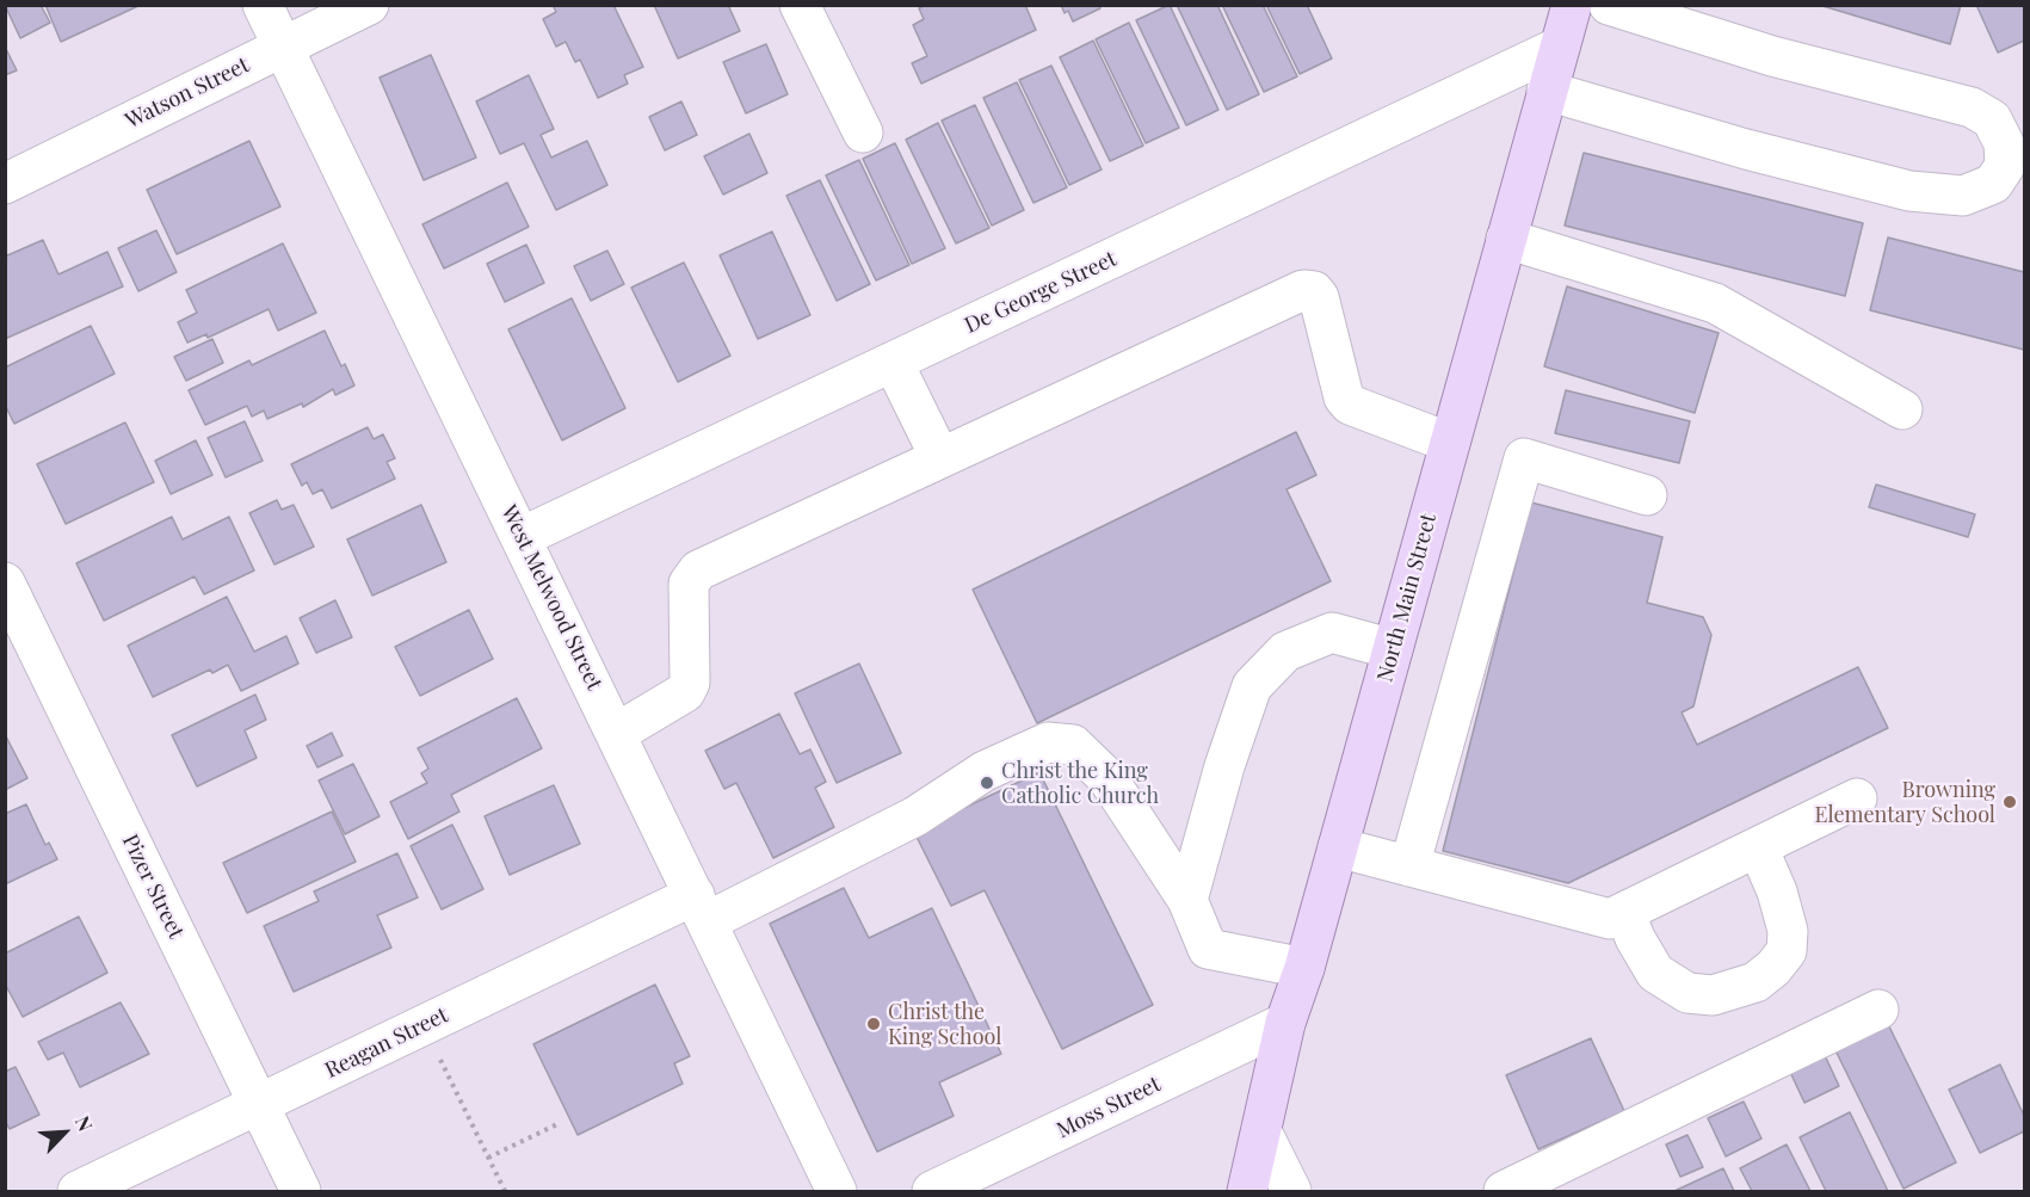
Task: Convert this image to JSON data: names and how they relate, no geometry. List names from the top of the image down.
{
  "streets": {
    "main road": ["North Main Street"],
    "street": [
      "Watson Street",
      "De George Street",
      "West Melwood Street",
      "Pizer Street",
      "Reagan Street",
      "Moss Street"
    ]
  },
  "crossings": [
    ["Watson Street", "West Melwood Street"],
    ["De George Street", "West Melwood Street"],
    ["De George Street", "North Main Street"],
    ["West Melwood Street", "Reagan Street"],
    ["North Main Street", "Reagan Street"],
    ["North Main Street", "Moss Street"],
    ["Pizer Street", "Reagan Street"]
  ],
  "places": ["Christ the King Catholic Church", "Browning Elementary School", "Christ the King School"],
  "north": "top right"
}
